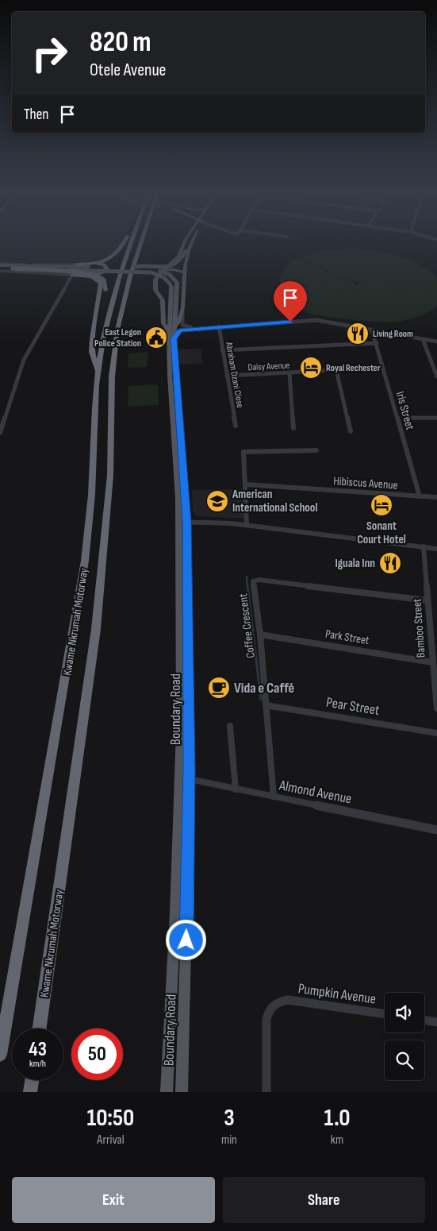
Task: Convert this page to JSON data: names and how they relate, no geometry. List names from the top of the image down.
{
  "streets": {
    "highway": ["Kwame Nkrumah Motorway"],
    "main road": ["Boundary Road"],
    "street": [
      "Daisy Avenue",
      "Abraham Dzani Close",
      "Iris Street",
      "Hibiscus Avenue",
      "Coffee Crescent",
      "Bamboo Street",
      "Park Street",
      "Pear Street",
      "Almond Avenue",
      "Pumpkin Avenue"
    ]
  },
  "crossings": [
    ["Daisy Avenue", "Abraham Dzani Close"],
    ["Daisy Avenue", "Iris Street"],
    ["Iris Street", "Hibiscus Avenue"],
    ["Coffee Crescent", "Bamboo Street"],
    ["Coffee Crescent", "Park Street"],
    ["Coffee Crescent", "Pear Street"],
    ["Coffee Crescent", "Almond Avenue"],
    ["Bamboo Street", "Park Street"],
    ["Boundary Road", "Almond Avenue"]
  ],
  "places": {
    "restaurant": ["Living Room", "Iguala Inn"],
    "public building": ["East Legon Police Station"],
    "hotel": ["Royal Rechester", "Sonant Court Hotel"],
    "school or university": ["American International School"],
    "cafe": ["Vida e Caffė"]
  },
  "page": {
    "turn": ["820 m", "Otele Avenue"],
    "then": "Then",
    "speed": "43 km/h",
    "limit": "50",
    "eta": [
      "10:50",
      "Arrival",
      "3",
      "min",
      "1.0",
      "km"
    ],
    "buttons": ["Exit", "Share"]
  }
}
